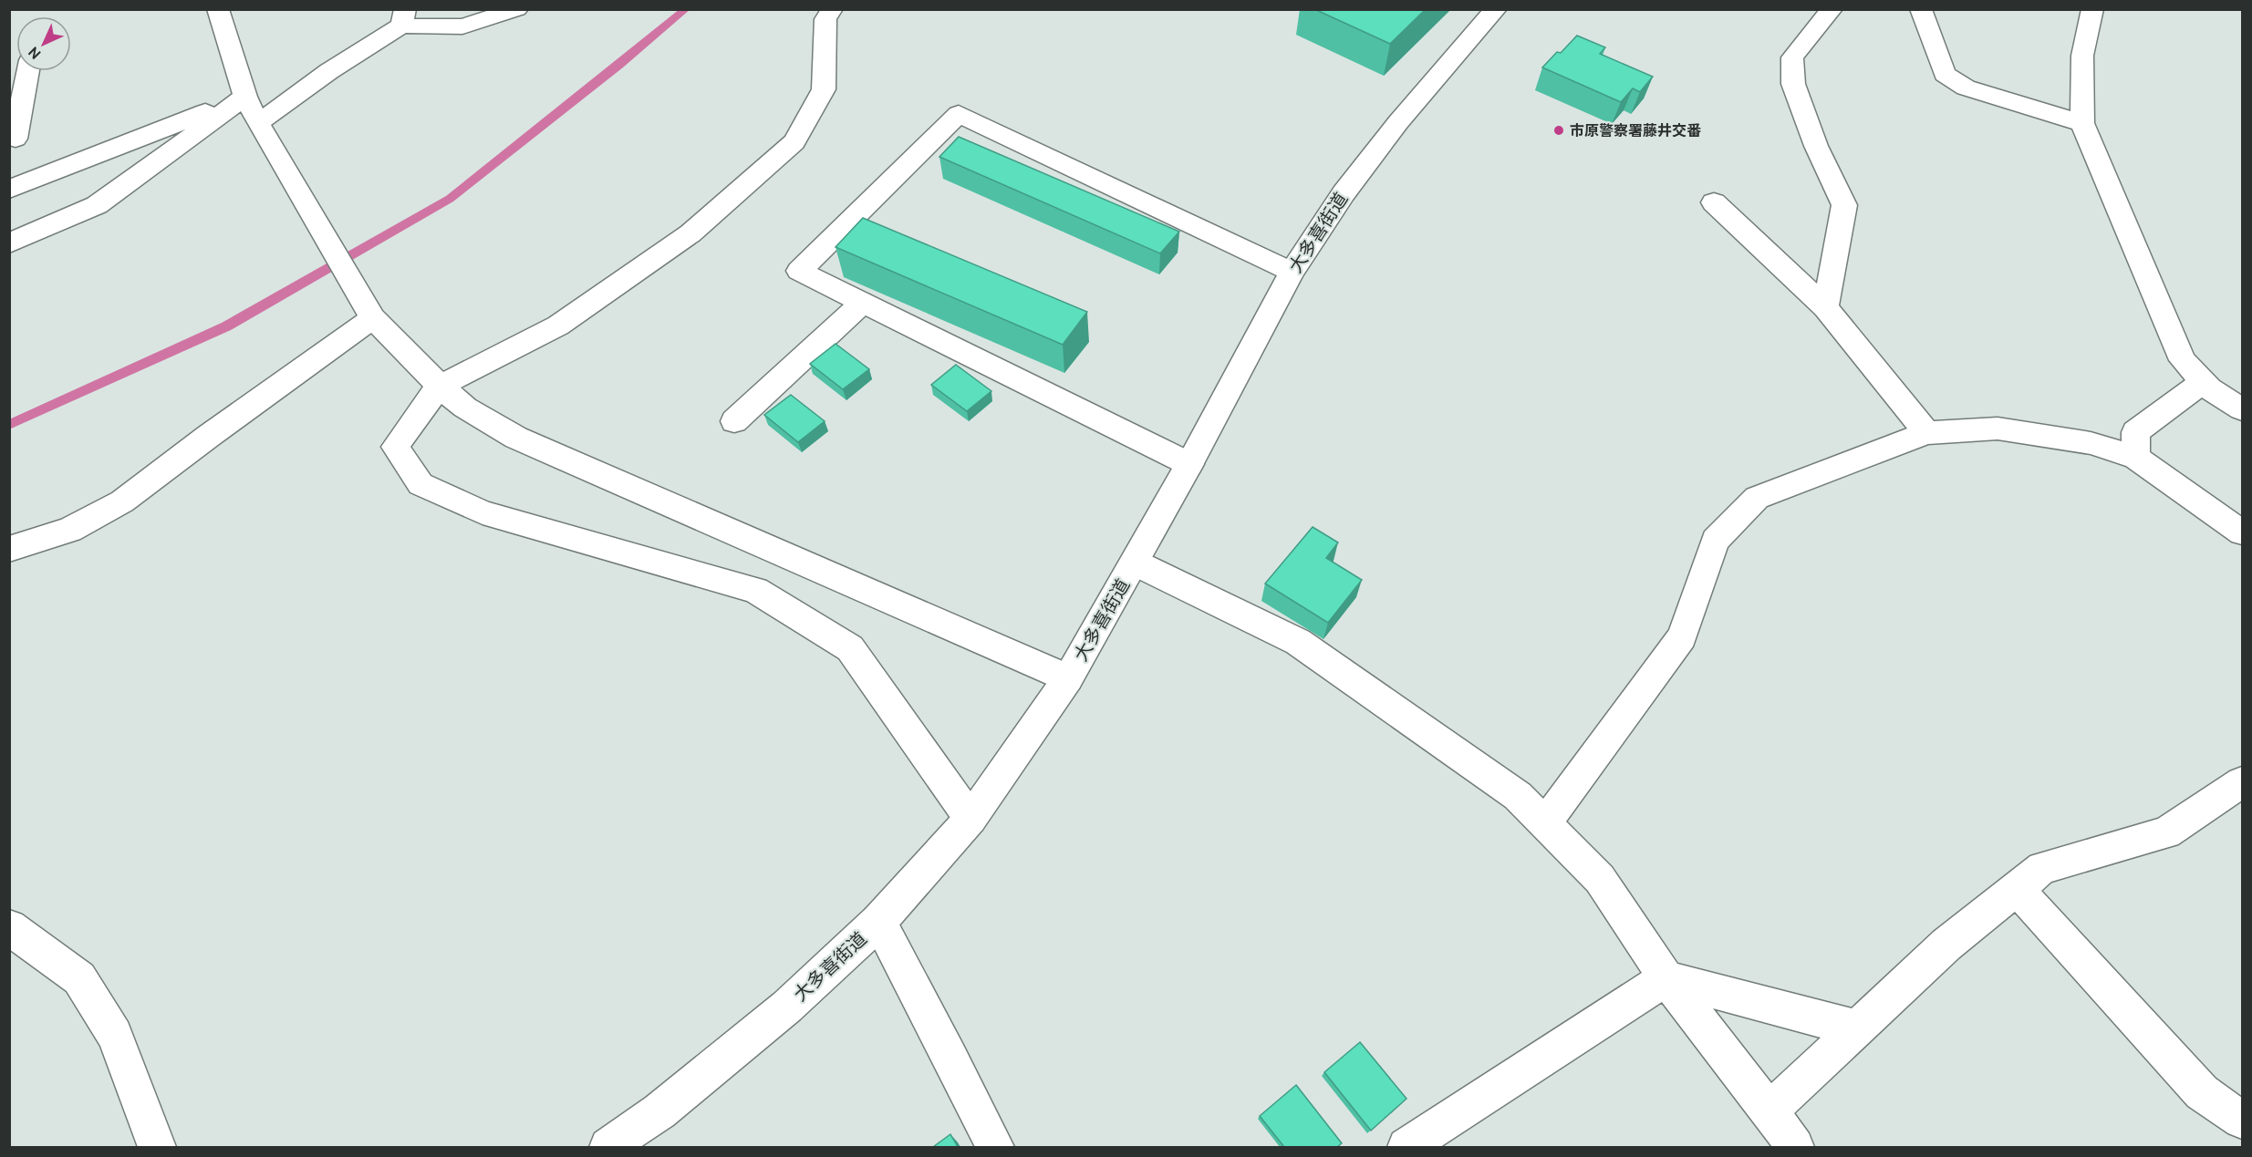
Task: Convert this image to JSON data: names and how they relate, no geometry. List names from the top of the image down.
{
  "streets": {
    "main road": ["大多喜街道"]
  },
  "places": ["市原警察署藤井交番"],
  "north": "bottom left"
}
